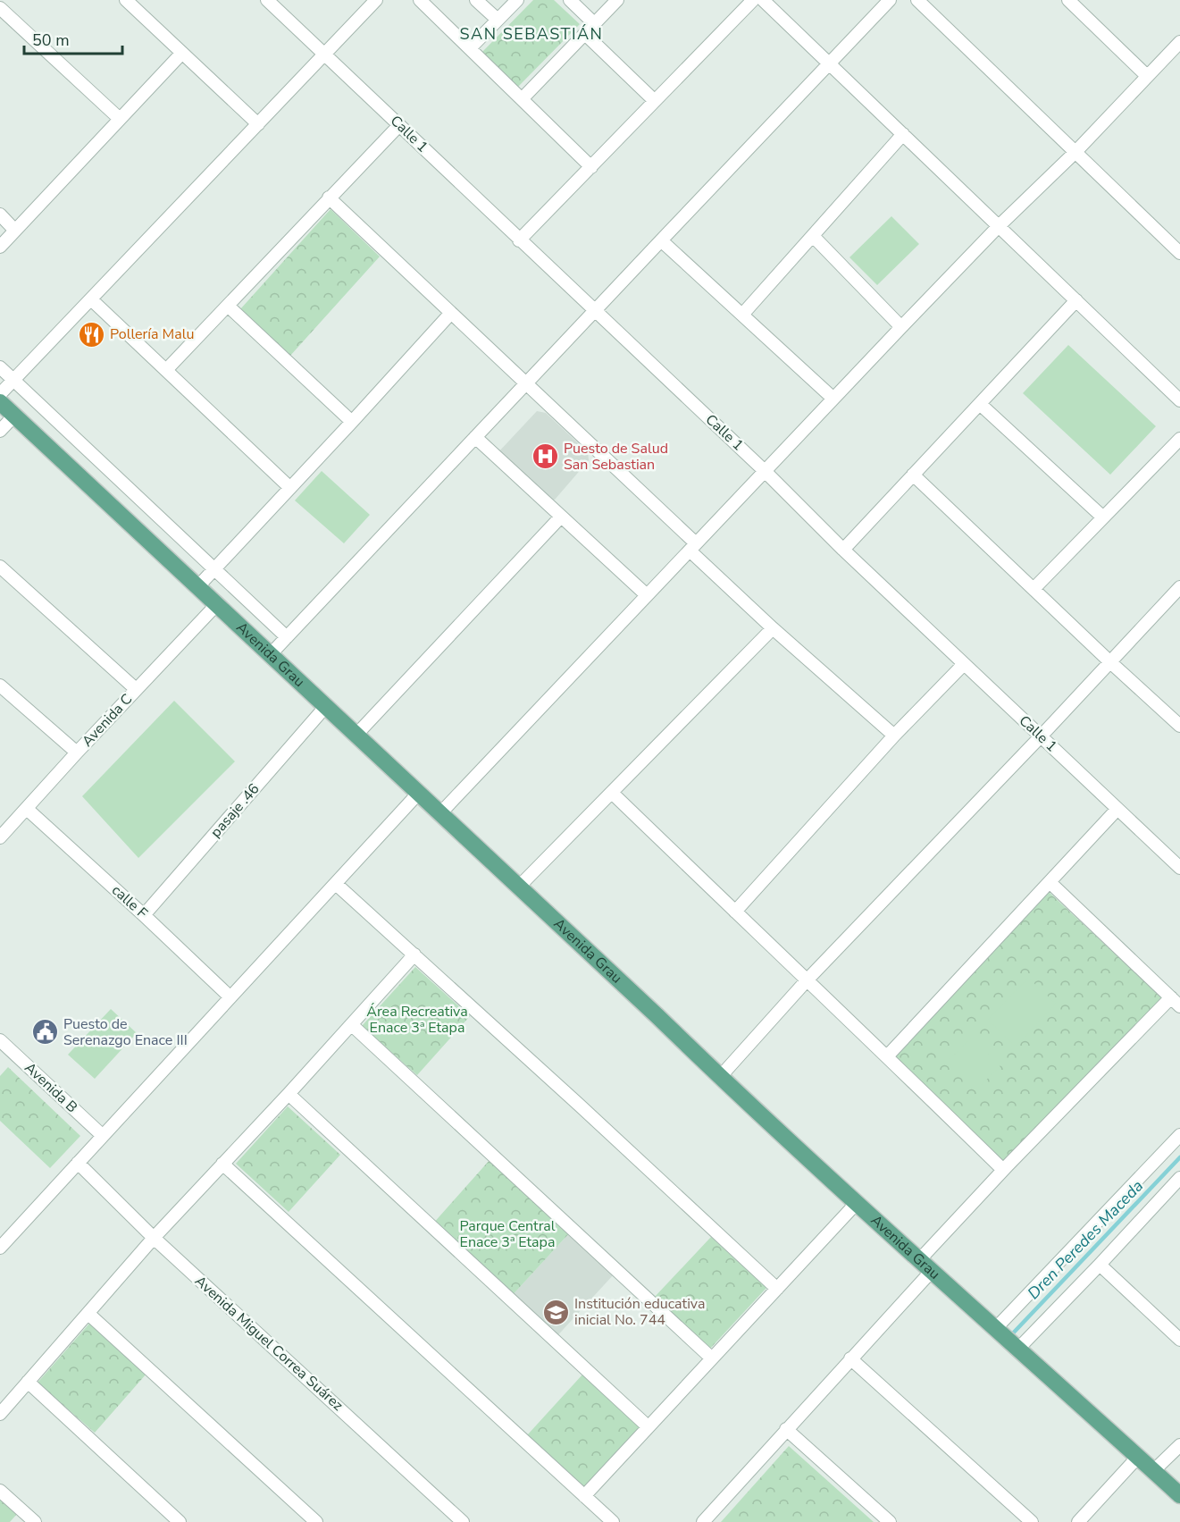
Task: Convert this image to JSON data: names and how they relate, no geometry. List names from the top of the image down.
{
  "streets": {
    "main road": ["Avenida Grau"],
    "street": [
      "Calle 1",
      "Avenida C",
      "pasaje .46",
      "calle F",
      "Avenida B",
      "Avenida Miguel Correa Suárez"
    ]
  },
  "crossings": [
    ["Avenida Grau", "Avenida C"],
    ["Avenida Grau", "pasaje .46"],
    ["Avenida C", "calle F"],
    ["pasaje .46", "calle F"]
  ],
  "districts": ["SAN SEBASTIÁN"],
  "water": ["Dren Peredes Maceda"],
  "parks": ["Área Recreativa Enace 3ª Etapa", "Parque Central Enace 3ª Etapa"],
  "places": {
    "restaurant": ["Pollería Malu"],
    "hospital": ["Puesto de Salud San Sebastian"],
    "public building": ["Puesto de Serenazgo Enace III"],
    "school or university": ["Institución educativa inicial No. 744"]
  },
  "scale_bar": "50 m"
}
